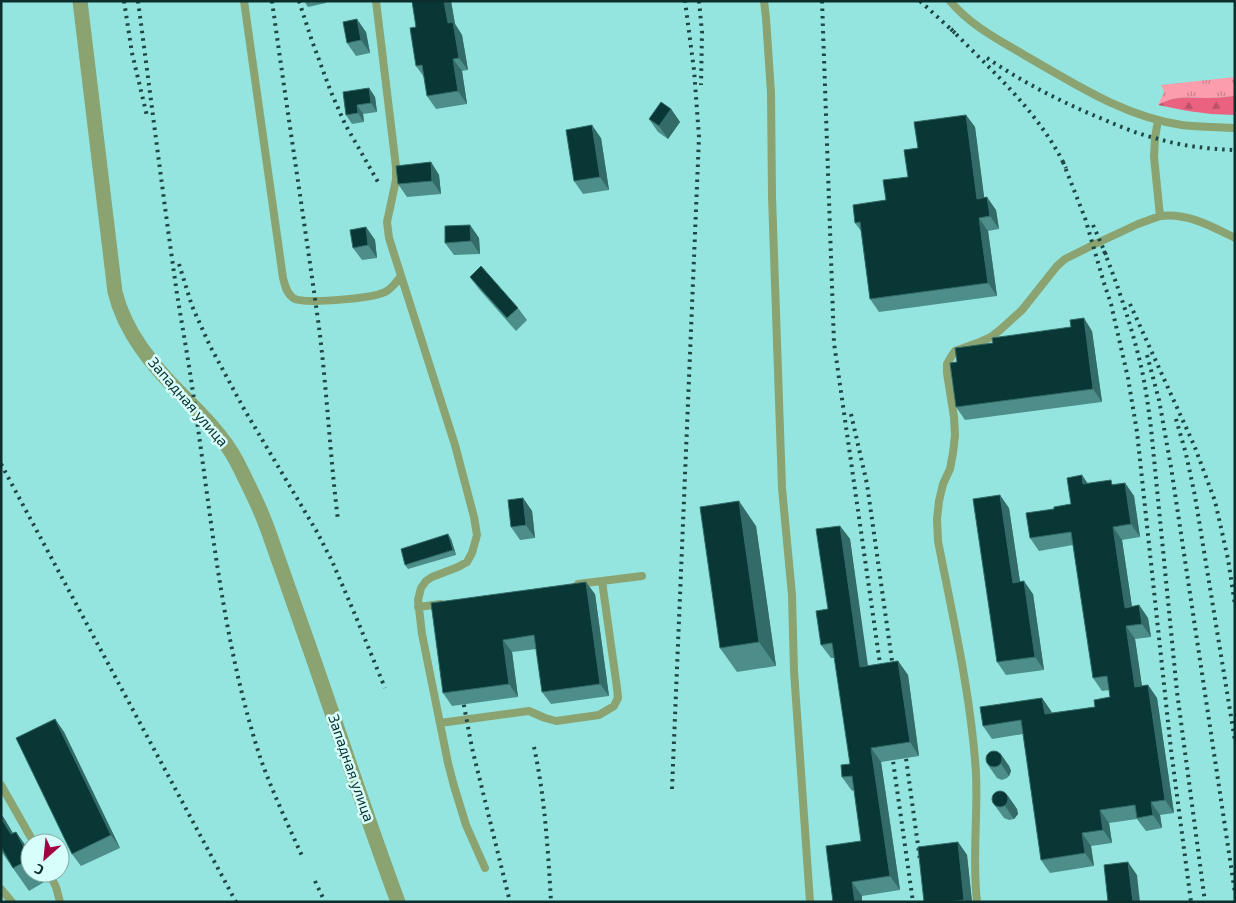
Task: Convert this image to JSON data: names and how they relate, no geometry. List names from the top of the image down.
{
  "streets": {
    "street": ["Западная улица"]
  },
  "north": "bottom left"
}
